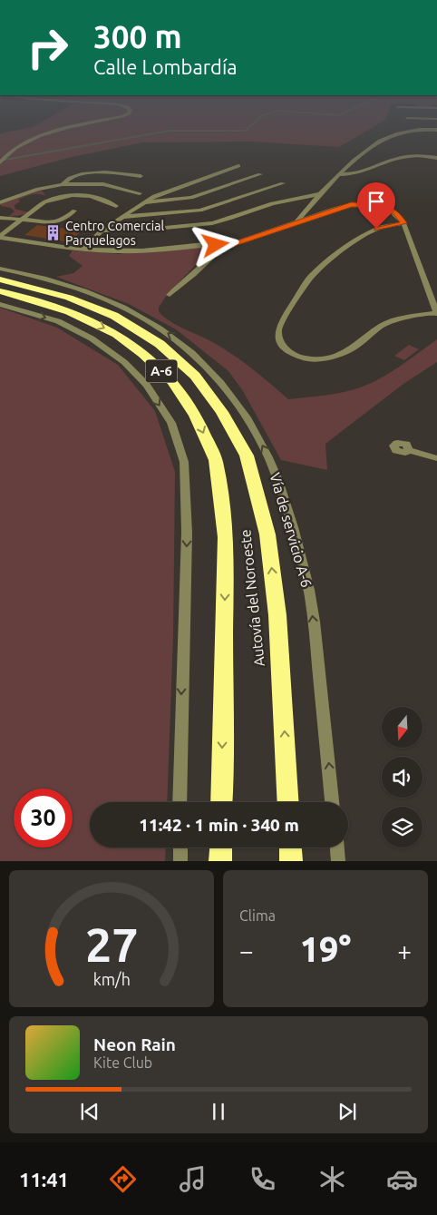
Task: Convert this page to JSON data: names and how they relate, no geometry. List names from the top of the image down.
{
  "streets": {
    "highway": ["A-6", "Autovía del Noroeste"],
    "street": ["Vía de servicio A-6"]
  },
  "one_way": ["Vía de servicio A-6"],
  "places": {
    "building": ["Centro Comercial Parquelagos"]
  },
  "north": "bottom",
  "page": {
    "turn": ["300 m", "Calle Lombardía"],
    "limit": "30",
    "trip": "11:42 · 1 min · 340 m",
    "tile": "Clima",
    "heat": ["−", "19°", "+"],
    "song": ["Neon Rain", "Kite Club"],
    "tabs": "11:41",
    "gauge": ["27", "km/h"]
  }
}
